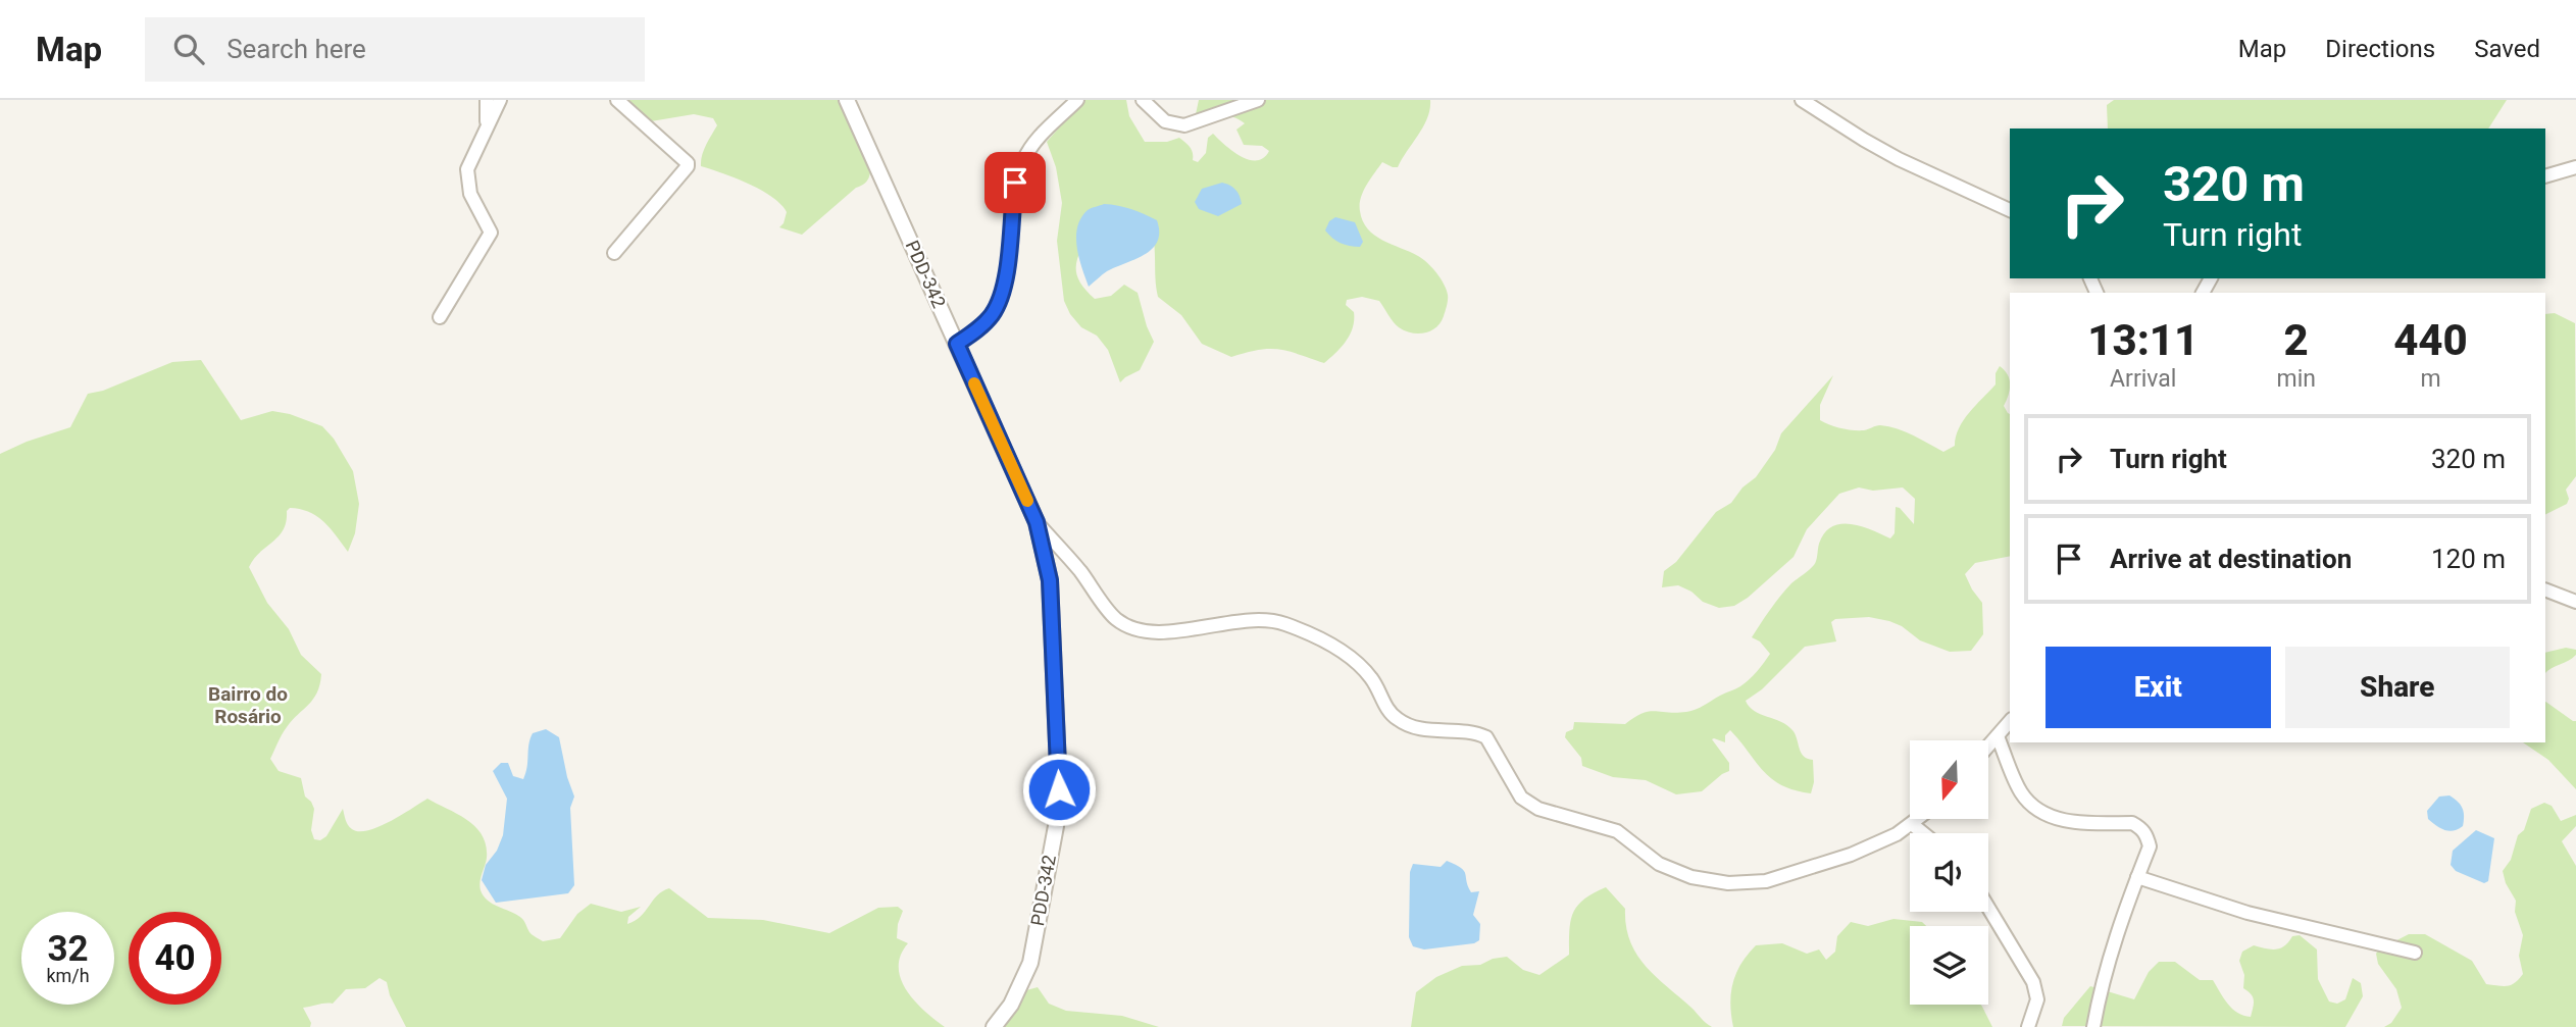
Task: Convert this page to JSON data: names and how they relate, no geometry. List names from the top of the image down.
{
  "streets": {
    "street": ["PDD-342"]
  },
  "districts": ["Bairro do Rosário"],
  "north": "bottom",
  "page": {
    "header": "Map",
    "search": "Search here",
    "nav": ["Map", "Directions", "Saved"],
    "turn": ["320 m", "Turn right"],
    "eta": [
      "13:11",
      "Arrival",
      "2",
      "min",
      "440",
      "m"
    ],
    "list": [
      {
        "name": "Turn right",
        "value": "320 m"
      },
      {
        "name": "Arrive at destination",
        "value": "120 m"
      }
    ],
    "buttons": ["Exit", "Share"],
    "speed": "32 km/h",
    "limit": "40"
  }
}
